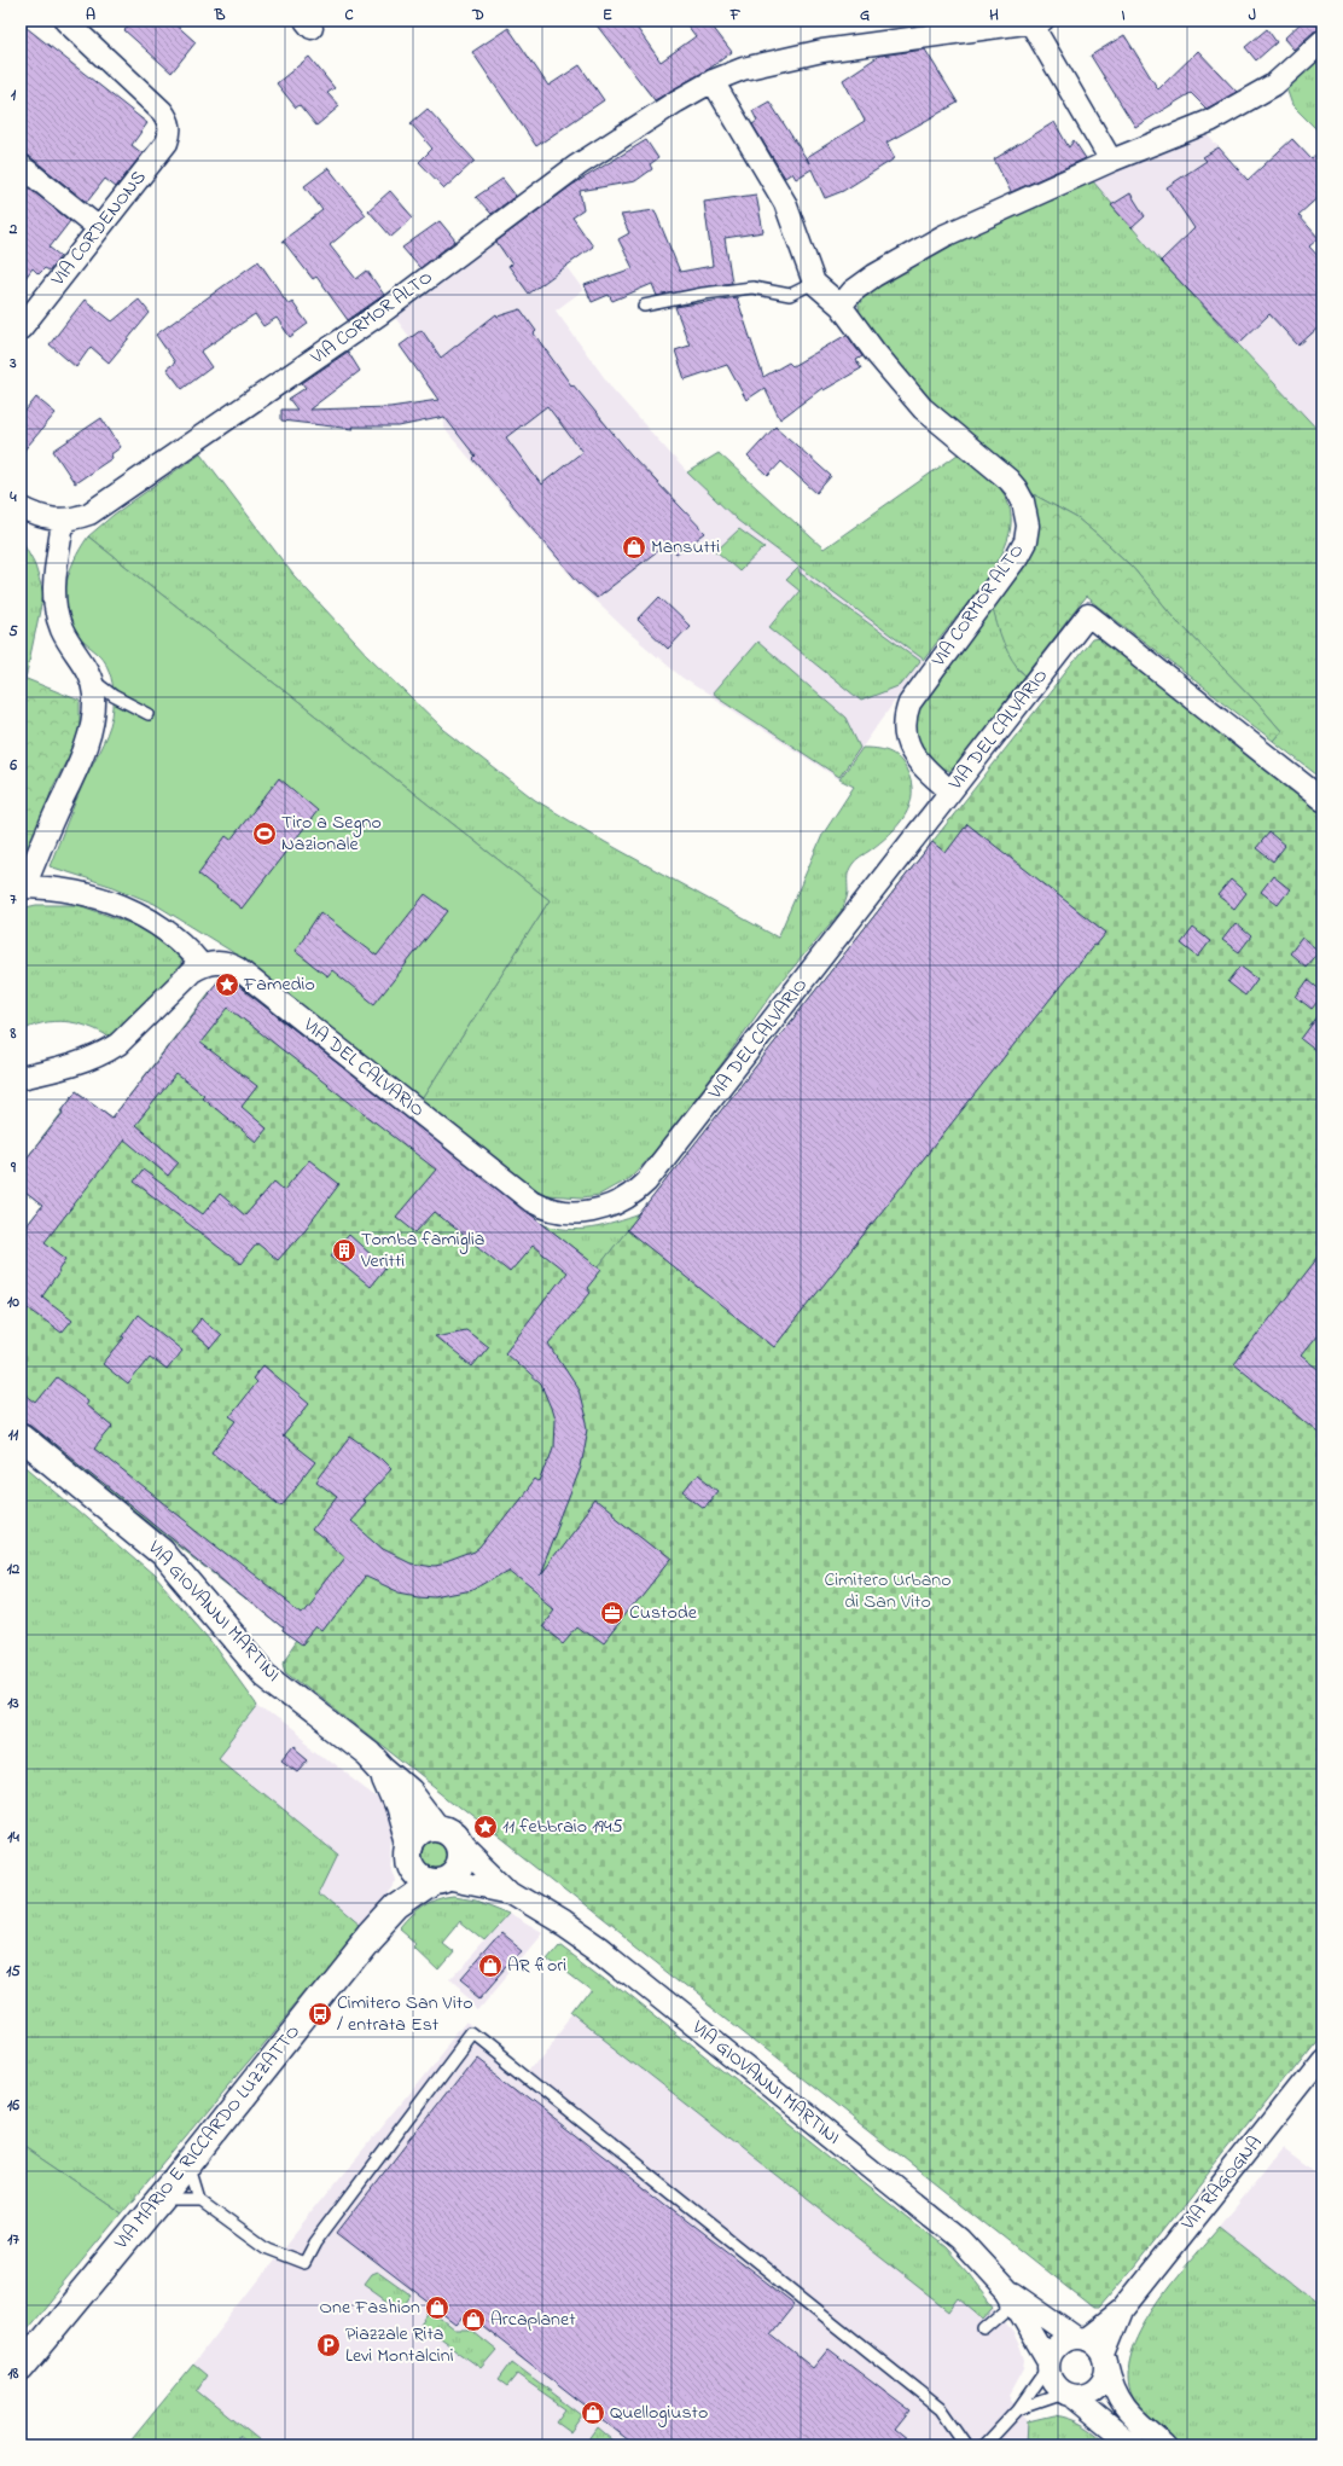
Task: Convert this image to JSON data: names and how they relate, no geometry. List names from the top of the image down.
{
  "streets": {
    "street": [
      "VIA CORDENONS",
      "VIA CORMOR ALTO",
      "VIA DEL CALVARIO",
      "VIA GIOVANNI MARTINI",
      "VIA MARIO E RICCARDO LUZZATTO",
      "VIA RAGOGNA"
    ]
  },
  "crossings": [
    ["VIA CORMOR ALTO", "VIA DEL CALVARIO"],
    ["VIA GIOVANNI MARTINI", "VIA MARIO E RICCARDO LUZZATTO"],
    ["VIA GIOVANNI MARTINI", "VIA RAGOGNA"]
  ],
  "parks": ["Cimitero Urbano di San Vito"],
  "places": {
    "shop": [
      "Mansutti",
      "AR fiori",
      "One Fashion",
      "Arcaplanet",
      "Quellogiusto"
    ],
    "sports": ["Tiro a Segno Nazionale"],
    "place": ["Famedio", "11 febbraio 1945"],
    "building": ["Tomba famiglia Veritti"],
    "office": ["Custode"],
    "bus stop": ["Cimitero San Vito / entrata Est"],
    "parking": ["Piazzale Rita Levi Montalcini"]
  },
  "grid": {
    "columns": [
      "A",
      "B",
      "C",
      "D",
      "E",
      "F",
      "G",
      "H",
      "I",
      "J"
    ],
    "rows": [
      "1",
      "2",
      "3",
      "4",
      "5",
      "6",
      "7",
      "8",
      "9",
      "10",
      "11",
      "12",
      "13",
      "14",
      "15",
      "16",
      "17",
      "18"
    ]
  }
}
